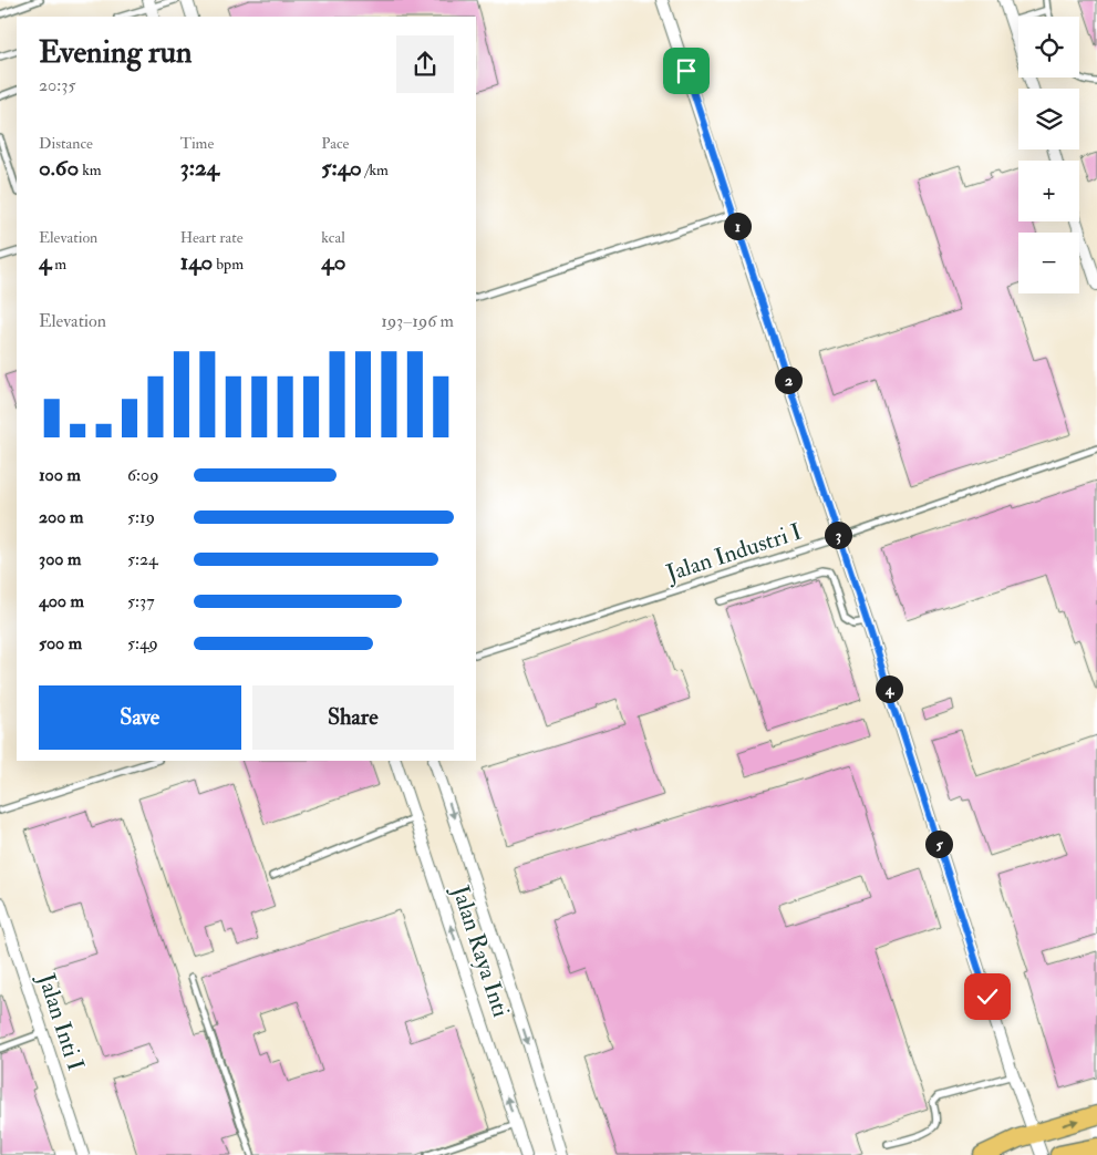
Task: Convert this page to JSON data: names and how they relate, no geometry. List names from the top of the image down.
{
  "streets": {
    "street": ["Jalan Raya Inti", "Jalan Inti I"],
    "lane": ["Jalan Industri I"]
  },
  "page": {
    "map_buttons": ["+", "−"],
    "heading": ["Evening run", "20:35"],
    "stats": [
      ["Distance", "0.60 km"],
      ["Time", "3:24"],
      ["Pace", "5:40 /km"],
      ["Elevation", "4 m"],
      ["Heart rate", "140 bpm"],
      ["kcal", "40"]
    ],
    "pins": [
      "1",
      "2",
      "3",
      "4",
      "5"
    ],
    "chart": ["Elevation", "193–196 m"],
    "list": [
      {
        "name": "100 m",
        "note": "6:09"
      },
      {
        "name": "200 m",
        "note": "5:19"
      },
      {
        "name": "300 m",
        "note": "5:24"
      },
      {
        "name": "400 m",
        "note": "5:37"
      },
      {
        "name": "500 m",
        "note": "5:49"
      }
    ],
    "buttons": ["Save", "Share"]
  }
}
